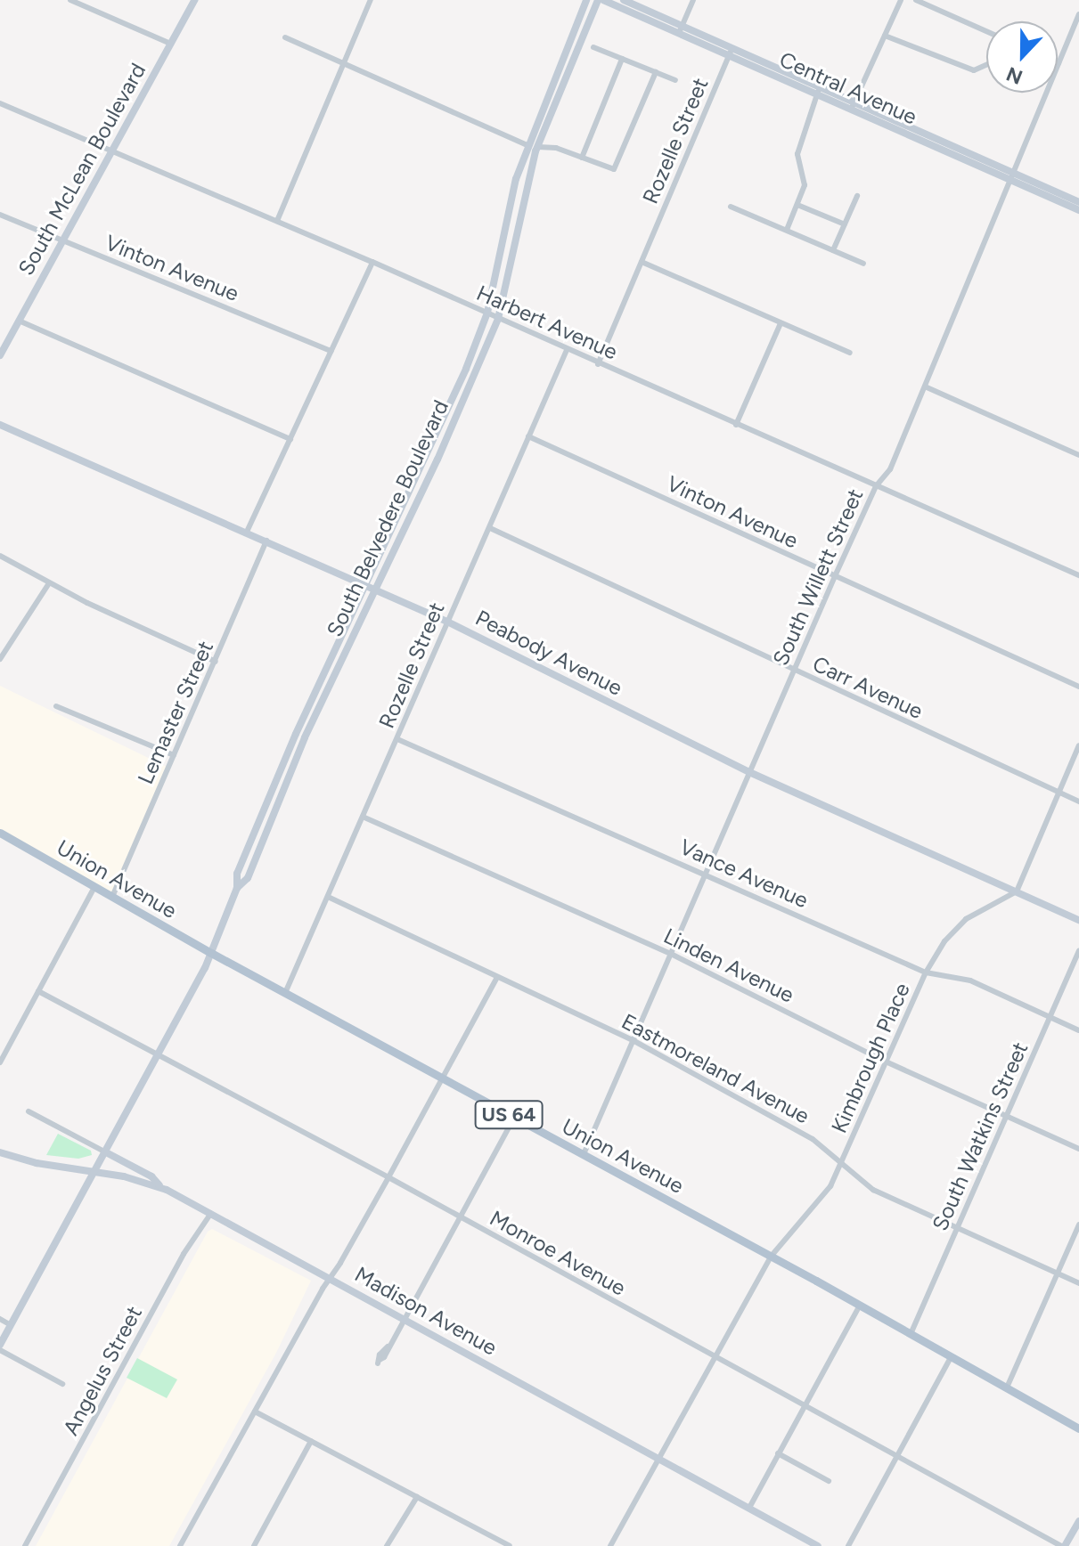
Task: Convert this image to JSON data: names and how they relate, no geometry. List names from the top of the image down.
{
  "streets": {
    "main road": ["Union Avenue", "US 64"],
    "street": [
      "Central Avenue",
      "Rozelle Street",
      "South McLean Boulevard",
      "Vinton Avenue",
      "Harbert Avenue",
      "South Belvedere Boulevard",
      "South Willett Street",
      "Peabody Avenue",
      "Carr Avenue",
      "Lemaster Street",
      "Vance Avenue",
      "Linden Avenue",
      "Kimbrough Place",
      "Eastmoreland Avenue",
      "South Watkins Street",
      "Monroe Avenue",
      "Madison Avenue",
      "Angelus Street"
    ]
  },
  "crossings": [
    ["Central Avenue", "Rozelle Street"],
    ["Central Avenue", "South Willett Street"],
    ["Rozelle Street", "Vinton Avenue"],
    ["Rozelle Street", "Harbert Avenue"],
    ["Rozelle Street", "Peabody Avenue"],
    ["Rozelle Street", "Carr Avenue"],
    ["Rozelle Street", "Vance Avenue"],
    ["Rozelle Street", "Union Avenue"],
    ["Rozelle Street", "Linden Avenue"],
    ["Rozelle Street", "Eastmoreland Avenue"],
    ["South McLean Boulevard", "Vinton Avenue"],
    ["South McLean Boulevard", "Harbert Avenue"],
    ["Vinton Avenue", "South Willett Street"],
    ["Harbert Avenue", "South Belvedere Boulevard"],
    ["Harbert Avenue", "South Willett Street"],
    ["South Belvedere Boulevard", "Peabody Avenue"],
    ["South Belvedere Boulevard", "Union Avenue"],
    ["South Belvedere Boulevard", "Monroe Avenue"],
    ["South Belvedere Boulevard", "Madison Avenue"],
    ["South Willett Street", "Peabody Avenue"],
    ["South Willett Street", "Carr Avenue"],
    ["South Willett Street", "Vance Avenue"],
    ["South Willett Street", "Union Avenue"],
    ["South Willett Street", "Linden Avenue"],
    ["South Willett Street", "Eastmoreland Avenue"],
    ["Peabody Avenue", "Lemaster Street"],
    ["Peabody Avenue", "Kimbrough Place"],
    ["Lemaster Street", "Union Avenue"],
    ["Vance Avenue", "Kimbrough Place"],
    ["Vance Avenue", "South Watkins Street"],
    ["Union Avenue", "Kimbrough Place"],
    ["Union Avenue", "South Watkins Street"],
    ["Linden Avenue", "Kimbrough Place"],
    ["Linden Avenue", "South Watkins Street"],
    ["Kimbrough Place", "Eastmoreland Avenue"],
    ["Kimbrough Place", "Monroe Avenue"],
    ["Kimbrough Place", "Madison Avenue"],
    ["Eastmoreland Avenue", "South Watkins Street"],
    ["Madison Avenue", "Angelus Street"]
  ],
  "north": "bottom"
}
